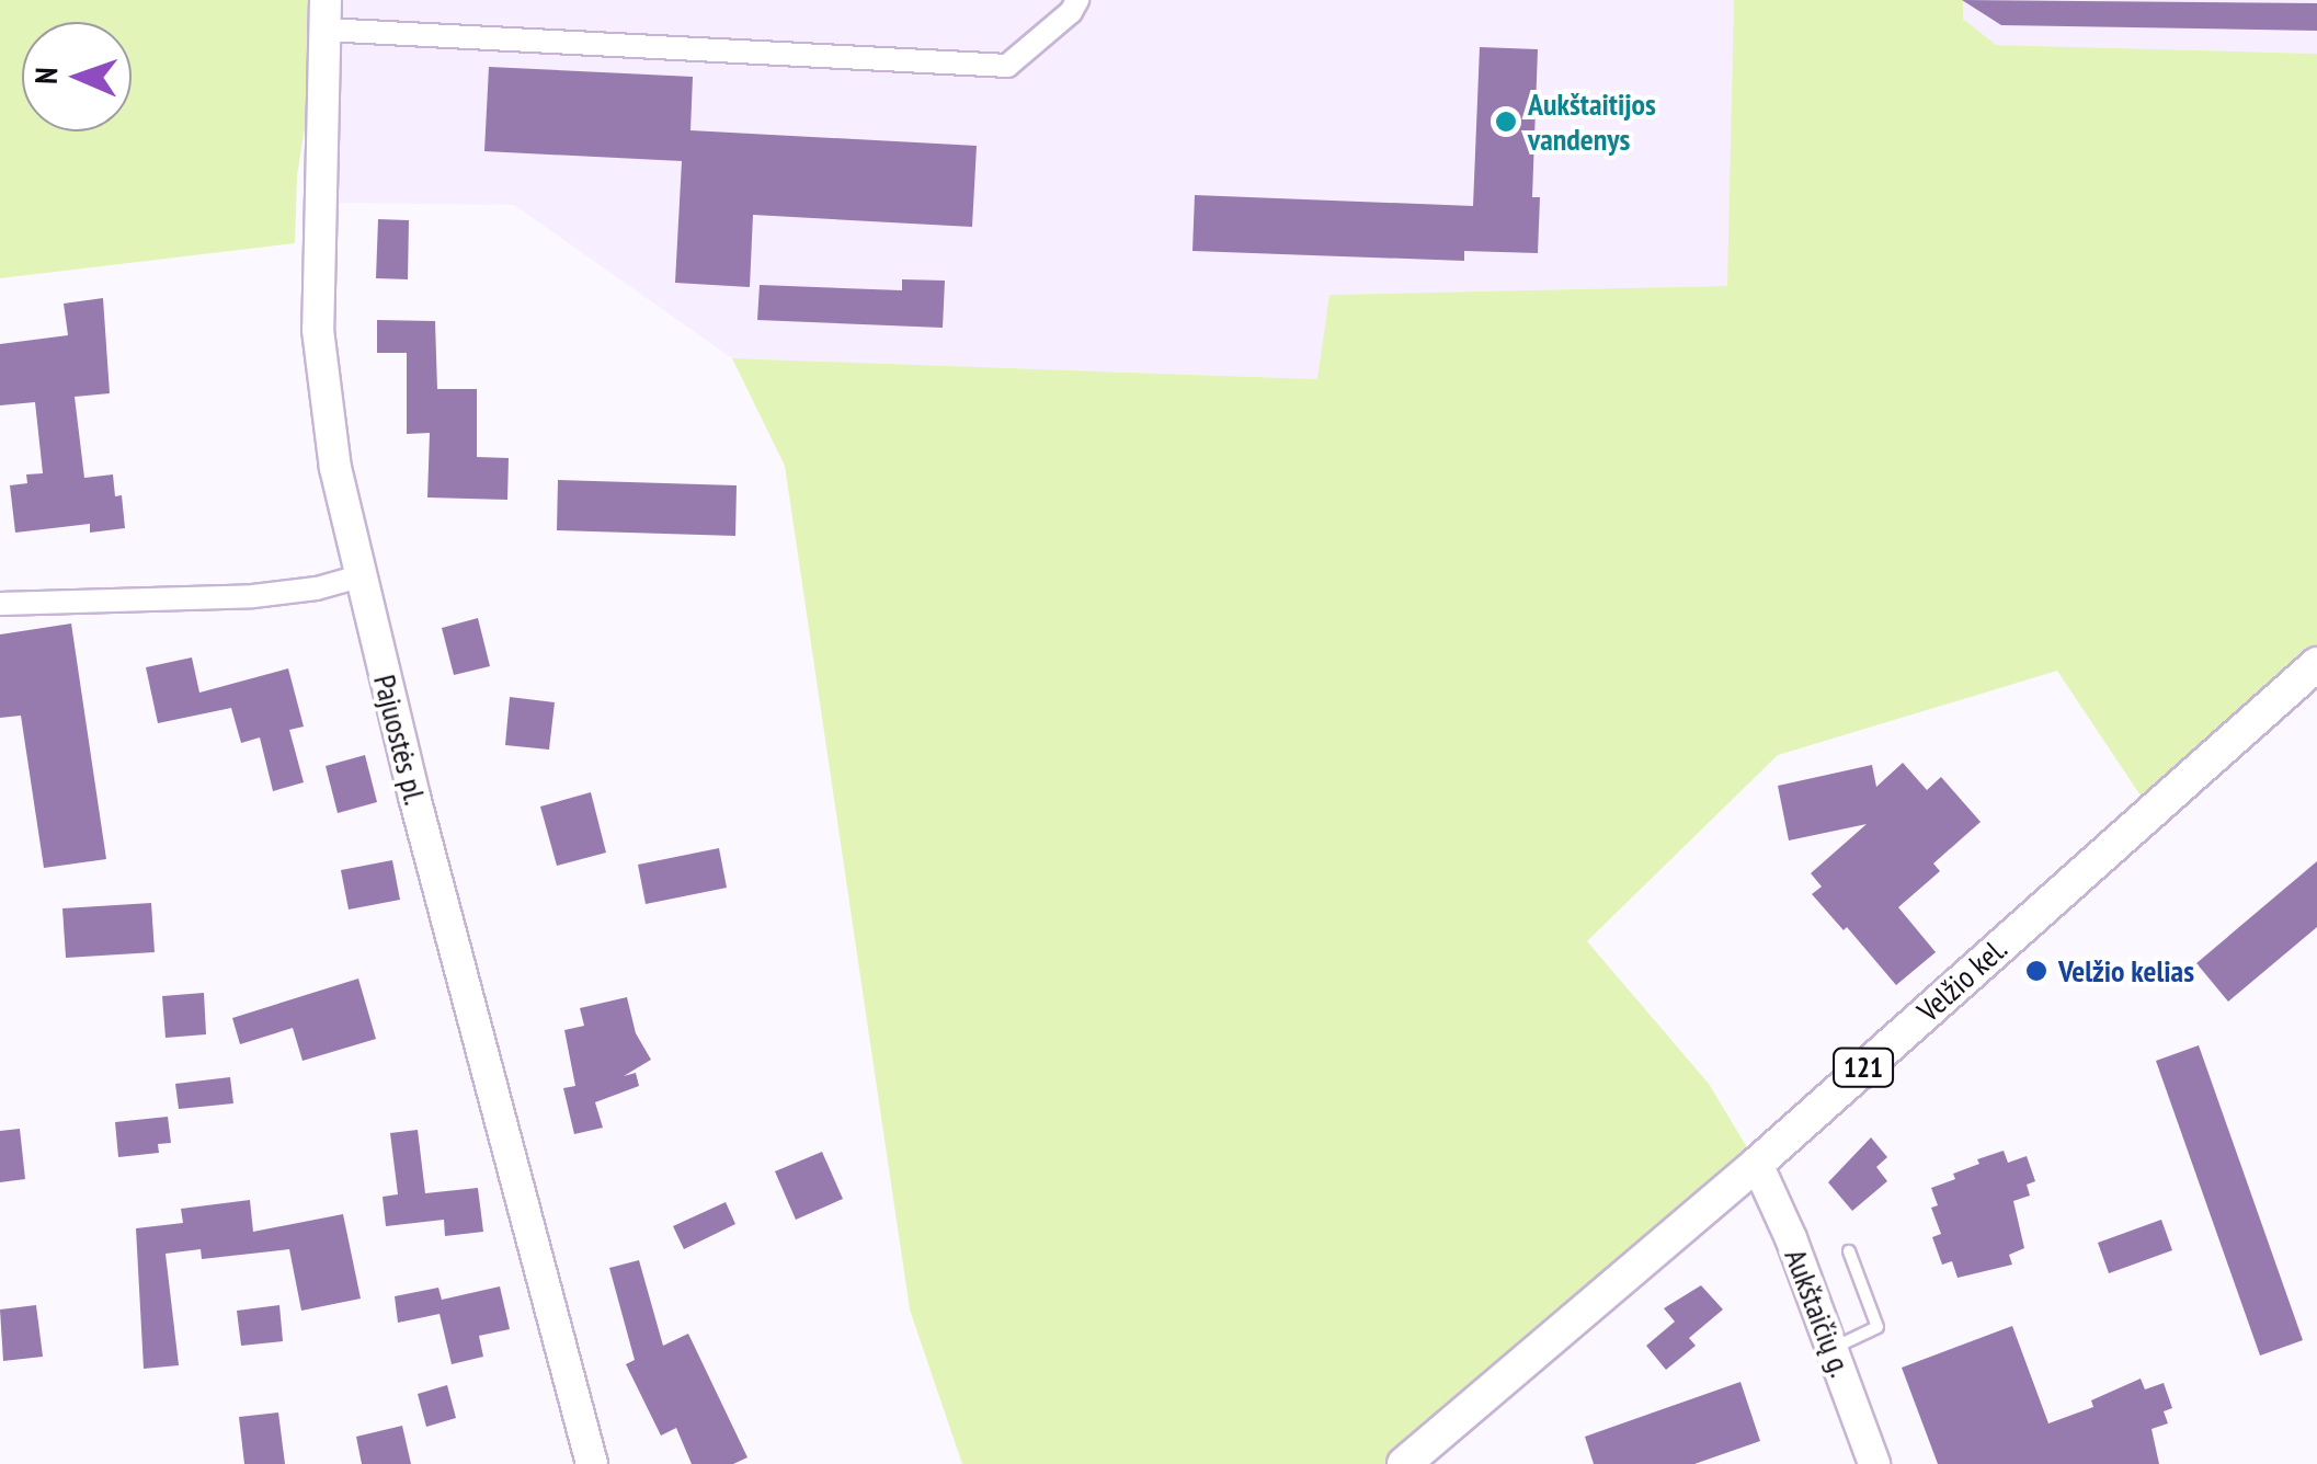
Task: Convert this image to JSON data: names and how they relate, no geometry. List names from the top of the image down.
{
  "streets": {
    "main road": [
      "Pajuostės pl.",
      "Velžio kel.",
      "121",
      "Aukštaičių g."
    ]
  },
  "crossings": [
    ["Velžio kel.", "Aukštaičių g."]
  ],
  "places": ["Aukštaitijos vandenys", "Velžio kelias"],
  "north": "left"
}
